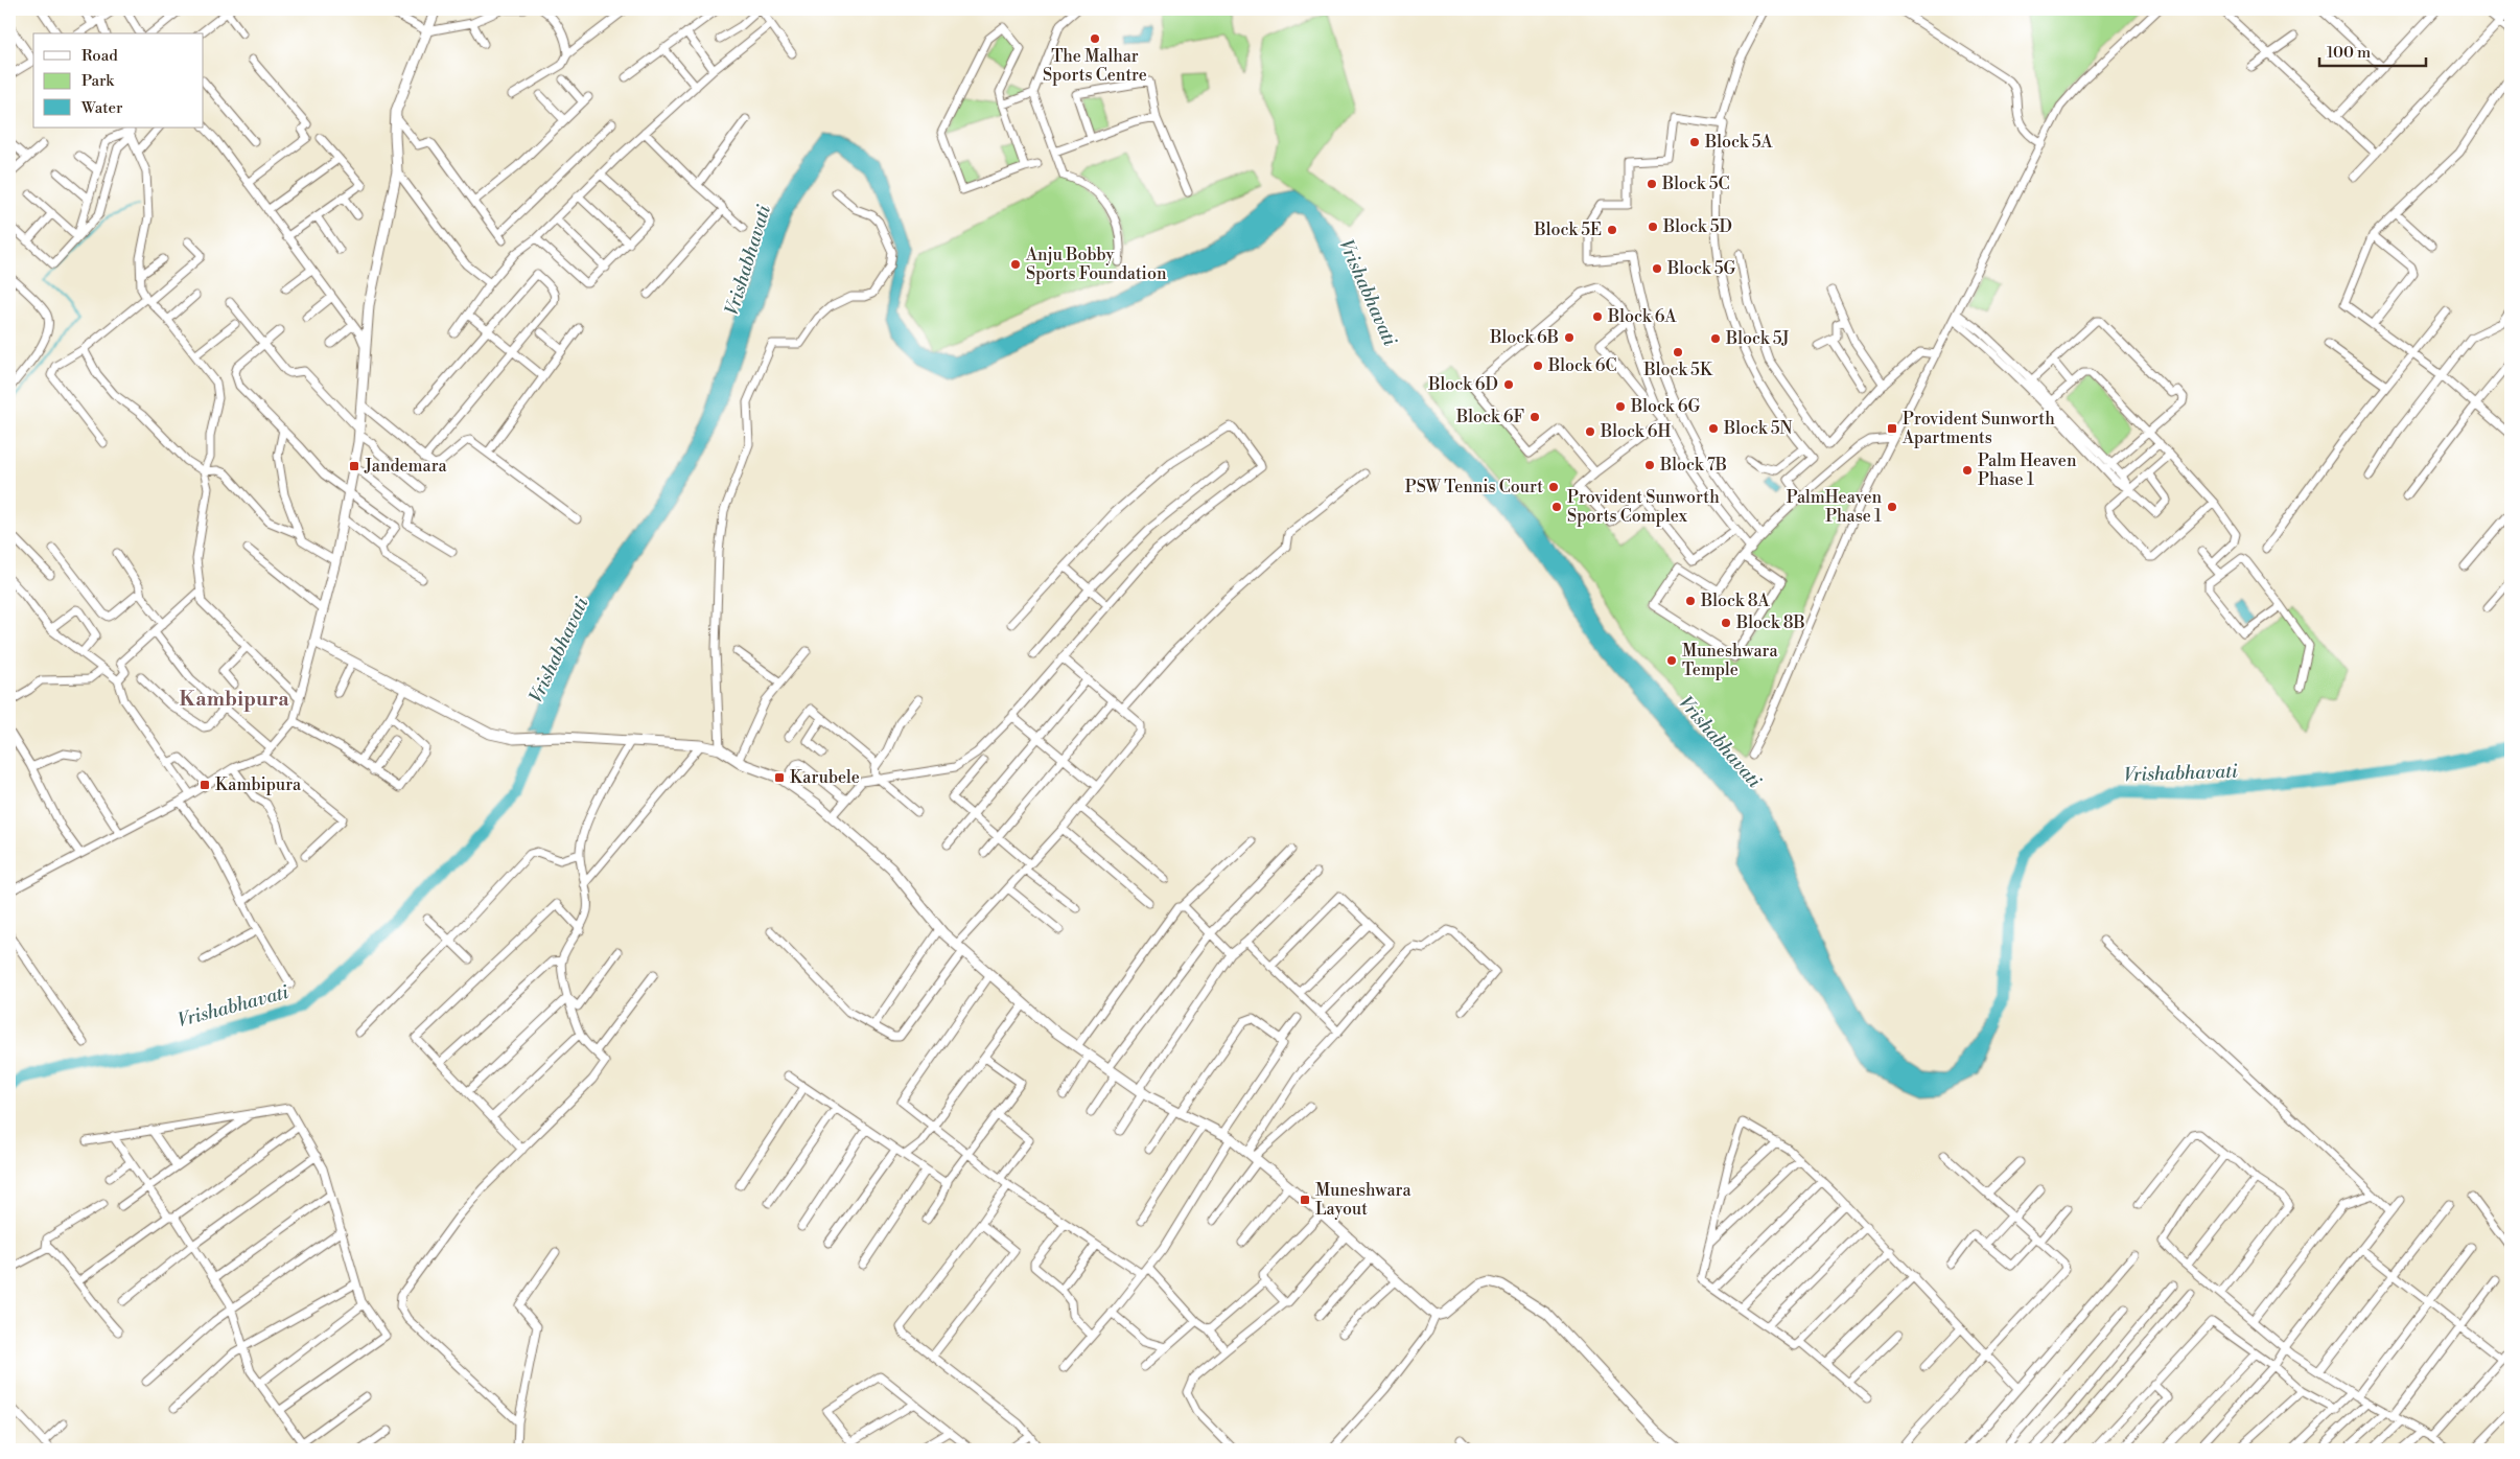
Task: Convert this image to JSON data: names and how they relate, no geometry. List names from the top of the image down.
{
  "districts": ["Kambipura"],
  "water": ["Vrishabhavati"],
  "places": {
    "other": [
      "The Malhar Sports Centre",
      "Block 5A",
      "Block 5C",
      "Block 5D",
      "Block 5E",
      "Anju Bobby Sports Foundation",
      "Block 5G",
      "Block 6A",
      "Block 6B",
      "Block 5J",
      "Block 5K",
      "Block 6C",
      "Block 6D",
      "Block 6G",
      "Block 6F",
      "Block 5N",
      "Block 6H",
      "Block 7B",
      "Palm Heaven Phase 1",
      "PSW Tennis Court",
      "Provident Sunworth Sports Complex",
      "PalmHeaven Phase 1",
      "Block 8A",
      "Block 8B",
      "Muneshwara Temple"
    ],
    "transit": [
      "Provident Sunworth Apartments",
      "Jandemara",
      "Karubele",
      "Kambipura",
      "Muneshwara Layout"
    ]
  },
  "legend": ["Road", "Park", "Water"],
  "scale_bar": "100 m"
}
